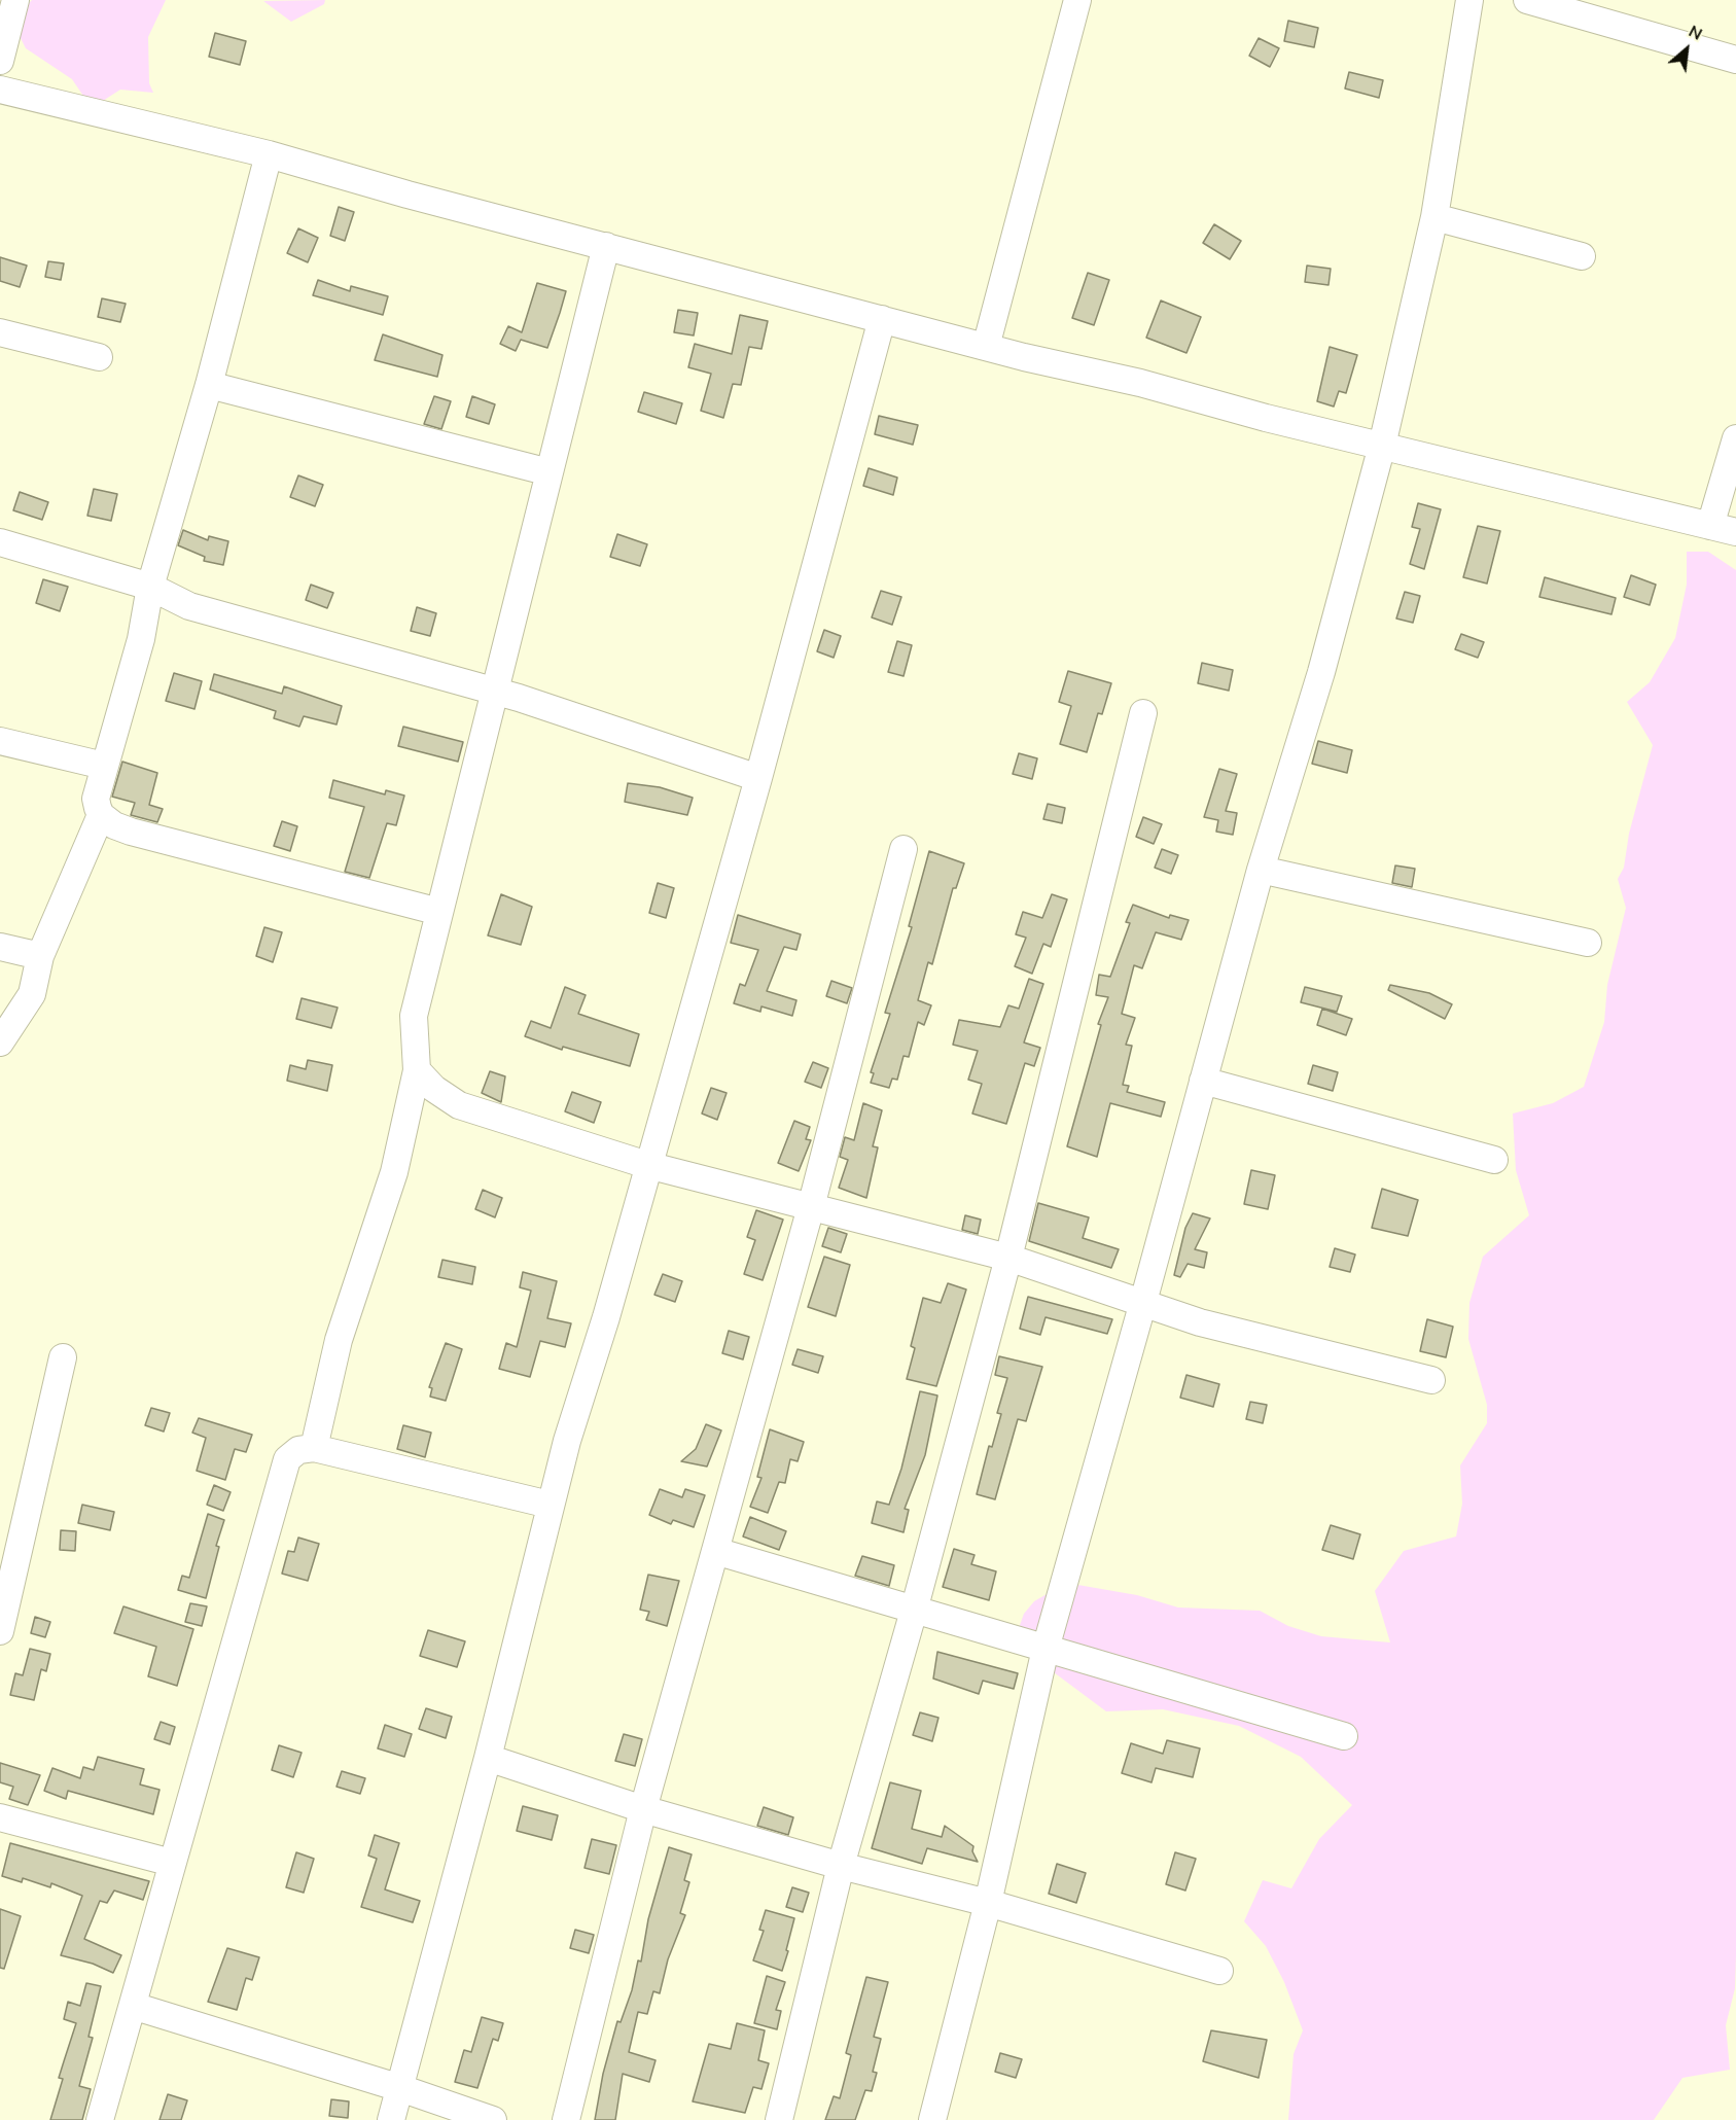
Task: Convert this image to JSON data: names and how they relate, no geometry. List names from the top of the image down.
{
  "north": "top right"
}
